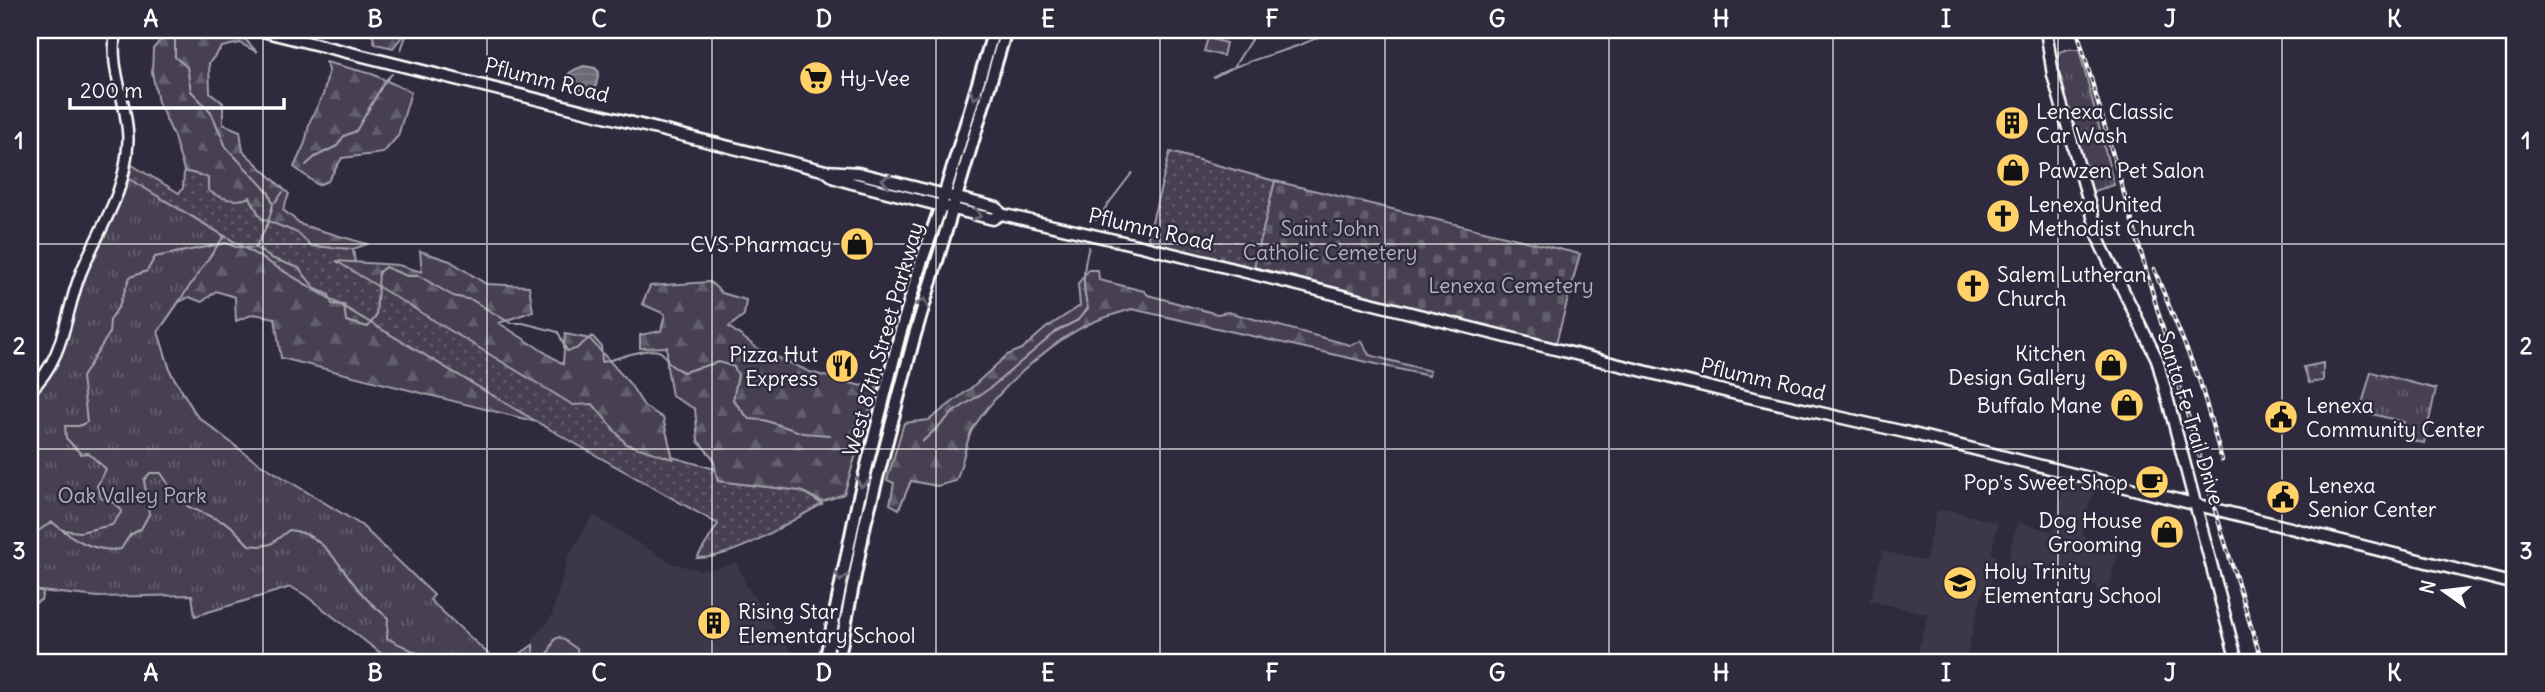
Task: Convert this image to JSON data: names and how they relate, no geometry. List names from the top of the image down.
{
  "streets": {
    "main road": ["Pflumm Road", "West 87th Street Parkway", "Santa Fe Trail Drive"]
  },
  "crossings": [
    ["Pflumm Road", "Santa Fe Trail Drive"]
  ],
  "parks": ["Saint John Catholic Cemetery", "Lenexa Cemetery", "Oak Valley Park"],
  "places": {
    "supermarket": ["Hy-Vee"],
    "building": ["Lenexa Classic Car Wash", "Rising Star Elementary School"],
    "shop": [
      "Pawzen Pet Salon",
      "CVS Pharmacy",
      "Kitchen Design Gallery",
      "Buffalo Mane",
      "Dog House Grooming"
    ],
    "church": ["Lenexa United Methodist Church", "Salem Lutheran Church"],
    "restaurant": ["Pizza Hut Express"],
    "public building": ["Lenexa Community Center", "Lenexa Senior Center"],
    "cafe": ["Pop's Sweet Shop"],
    "school or university": ["Holy Trinity Elementary School"]
  },
  "scale_bar": "200 m",
  "north": "left",
  "grid": {
    "columns": [
      "A",
      "B",
      "C",
      "D",
      "E",
      "F",
      "G",
      "H",
      "I",
      "J",
      "K"
    ],
    "rows": ["1", "2", "3"]
  }
}
